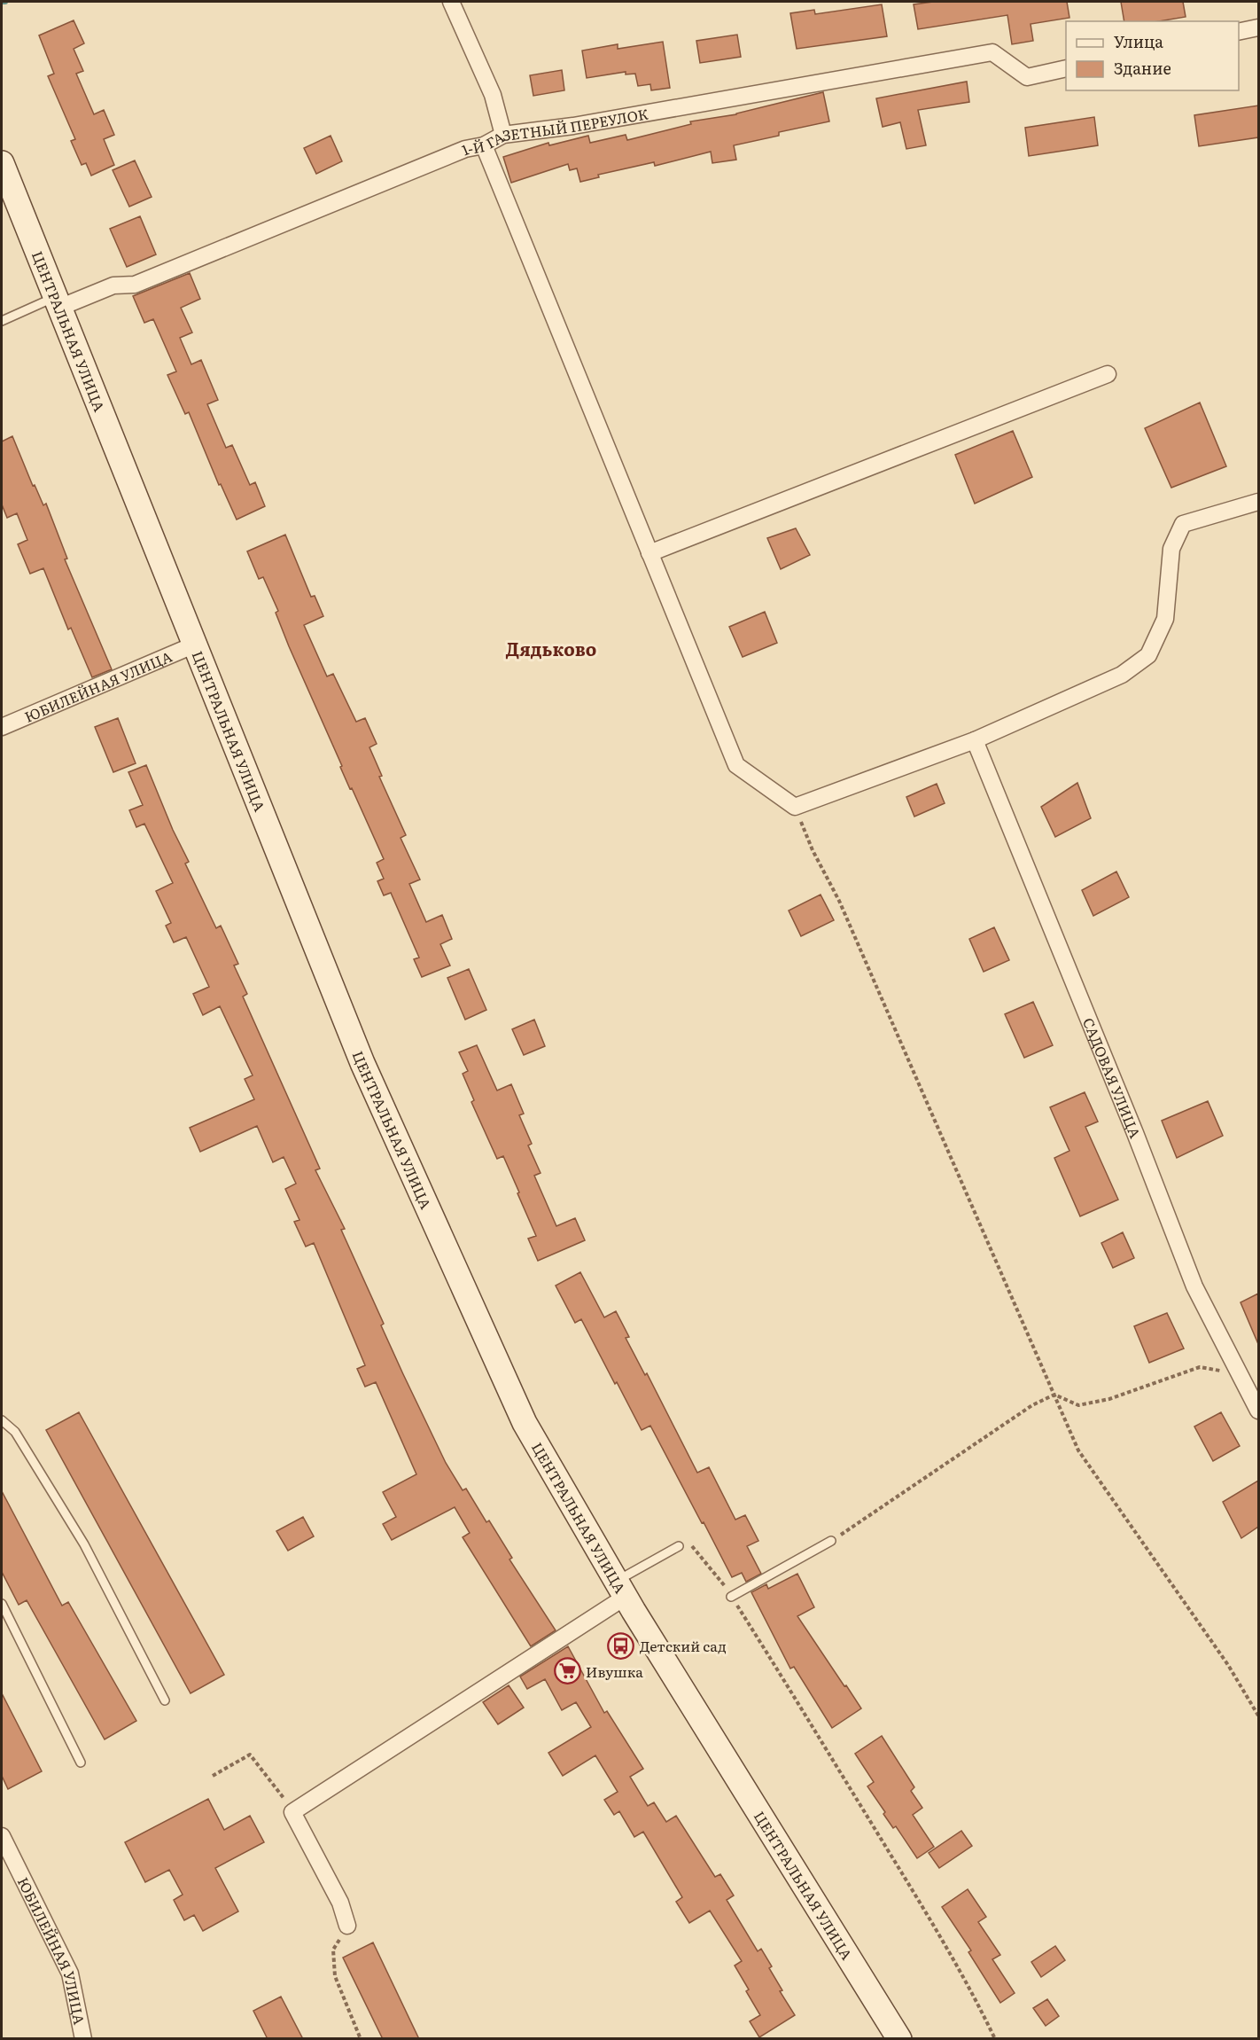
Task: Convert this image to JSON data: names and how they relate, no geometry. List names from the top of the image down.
{
  "streets": {
    "street": [
      "1-Й ГАЗЕТНЫЙ ПЕРЕУЛОК",
      "ЦЕНТРАЛЬНАЯ УЛИЦА",
      "ЮБИЛЕЙНАЯ УЛИЦА",
      "САДОВАЯ УЛИЦА"
    ]
  },
  "crossings": [
    ["1-Й ГАЗЕТНЫЙ ПЕРЕУЛОК", "ЦЕНТРАЛЬНАЯ УЛИЦА"],
    ["ЦЕНТРАЛЬНАЯ УЛИЦА", "ЮБИЛЕЙНАЯ УЛИЦА"]
  ],
  "districts": ["Дядьково"],
  "places": {
    "bus stop": ["Детский сад"],
    "supermarket": ["Ивушка"]
  },
  "legend": ["Улица", "Здание"]
}
